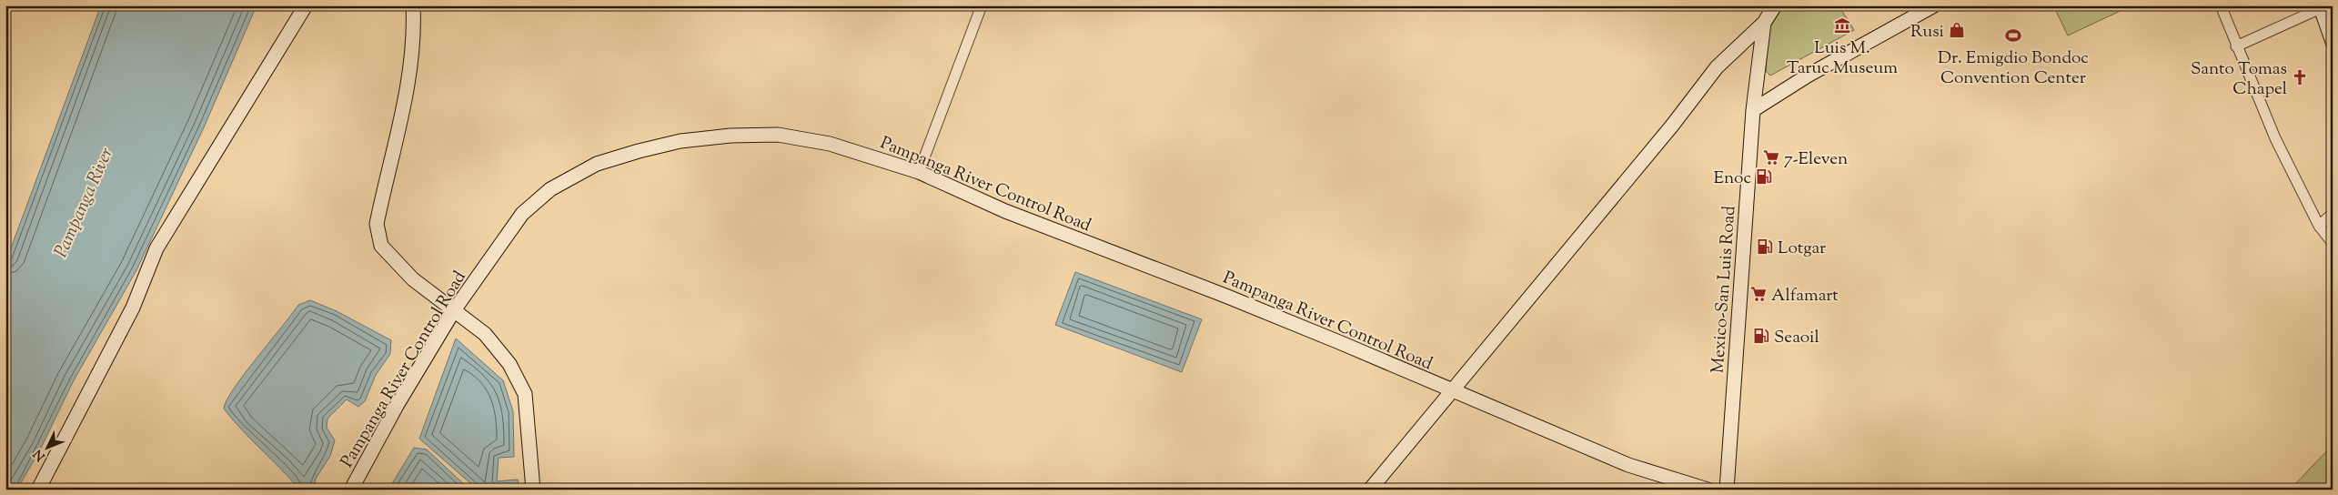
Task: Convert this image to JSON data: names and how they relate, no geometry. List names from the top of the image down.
{
  "streets": {
    "main road": ["Pampanga River Control Road", "Mexico-San Luis Road"]
  },
  "water": ["Pampanga River"],
  "places": {
    "museum": ["Luis M. Taruc Museum"],
    "shop": ["Rusi"],
    "sports": ["Dr. Emigdio Bondoc Convention Center"],
    "church": ["Santo Tomas Chapel"],
    "supermarket": ["7-Eleven", "Alfamart"],
    "fuel station": ["Enoc", "Lotgar", "Seaoil"]
  },
  "north": "bottom left"
}
